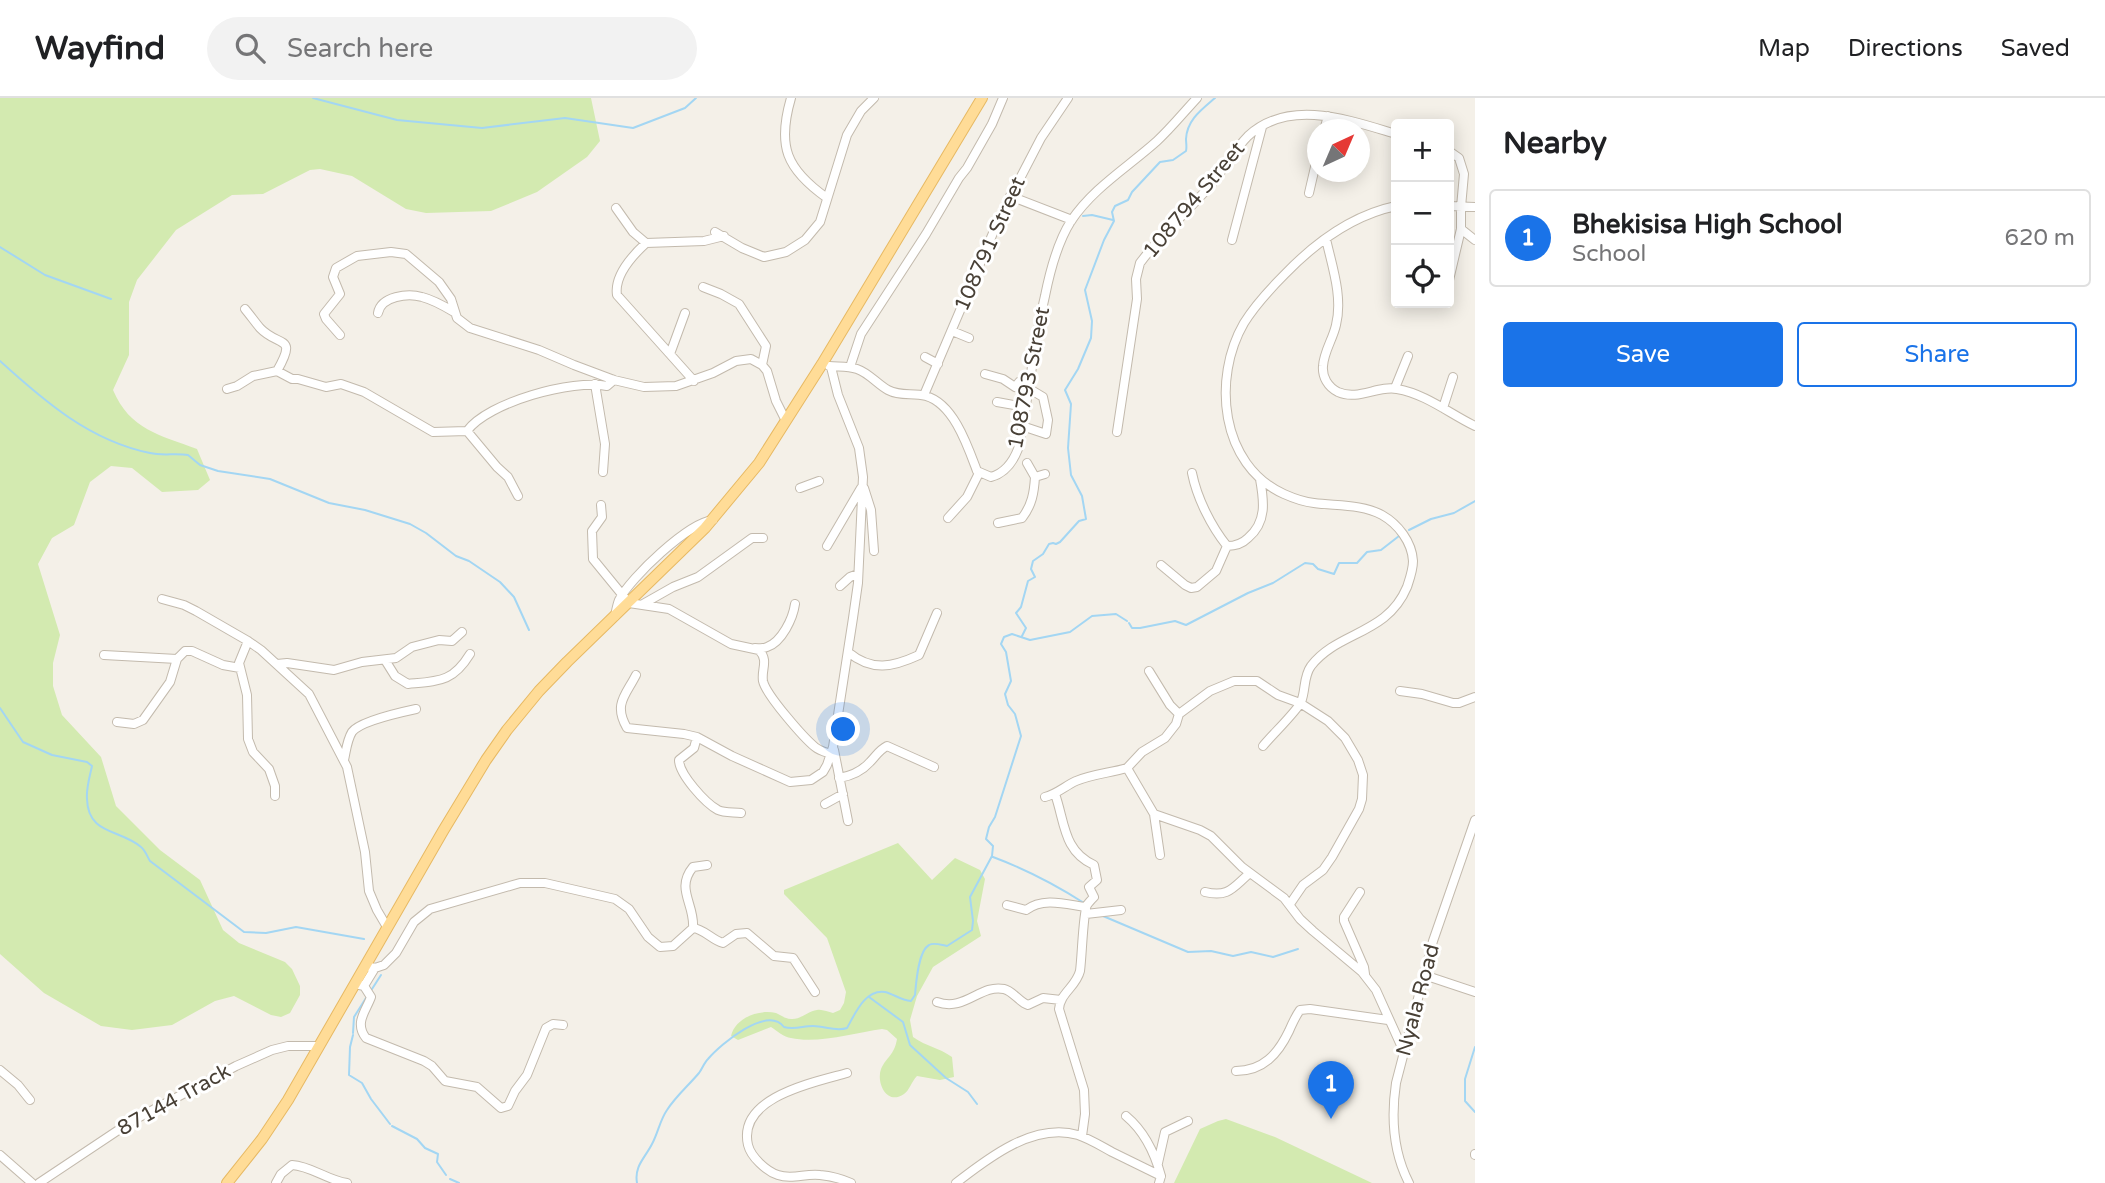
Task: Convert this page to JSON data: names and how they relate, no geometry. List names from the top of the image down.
{
  "streets": {
    "street": [
      "108794 Street",
      "108791 Street",
      "108793 Street",
      "Nyala Road",
      "87144 Track"
    ]
  },
  "north": "top right",
  "page": {
    "header": "Wayfind",
    "search": "Search here",
    "nav": ["Map", "Directions", "Saved"],
    "heading": "Nearby",
    "map_buttons": ["+", "−"],
    "list": [
      {
        "mark": "1",
        "name": "Bhekisisa High School",
        "note": "School",
        "value": "620 m"
      }
    ],
    "buttons": ["Save", "Share"],
    "pins": "1"
  }
}
